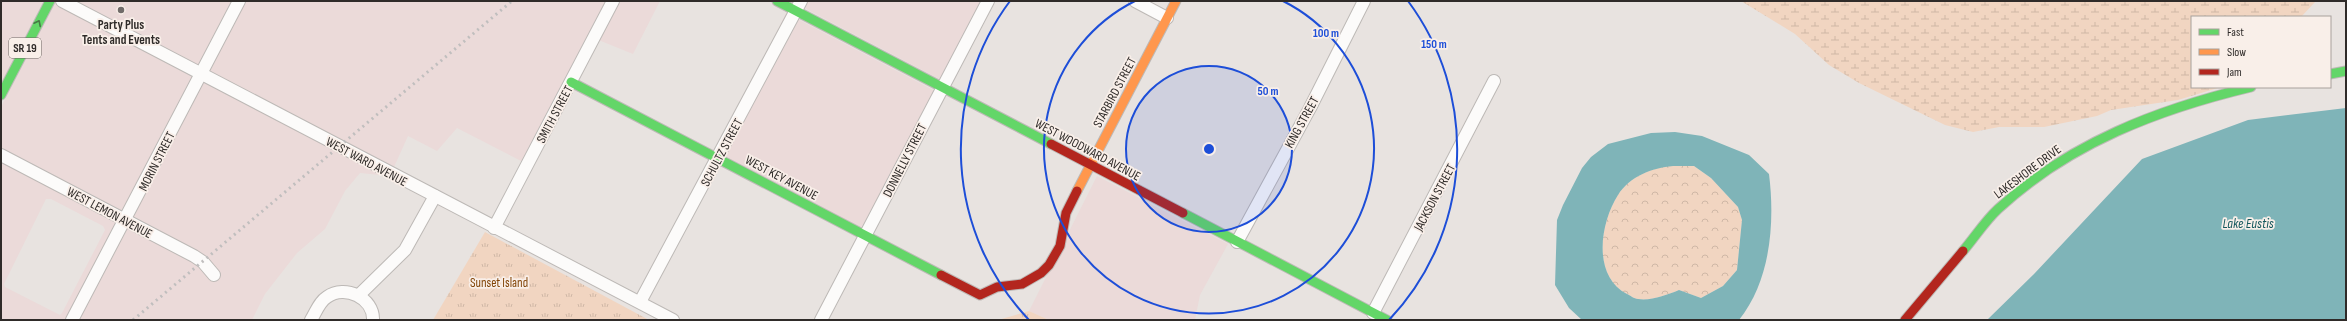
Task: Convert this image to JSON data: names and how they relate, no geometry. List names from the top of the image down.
{
  "streets": {
    "street": [
      "SR 19",
      "STARBIRD STREET",
      "SMITH STREET",
      "KING STREET",
      "WEST WOODWARD AVENUE",
      "SCHULTZ STREET",
      "DONNELLY STREET",
      "MORIN STREET",
      "WEST WARD AVENUE",
      "LAKESHORE DRIVE",
      "WEST KEY AVENUE",
      "JACKSON STREET",
      "WEST LEMON AVENUE"
    ]
  },
  "crossings": [
    ["STARBIRD STREET", "WEST WOODWARD AVENUE"],
    ["STARBIRD STREET", "WEST KEY AVENUE"],
    ["SMITH STREET", "WEST WARD AVENUE"],
    ["SMITH STREET", "WEST KEY AVENUE"],
    ["KING STREET", "WEST WOODWARD AVENUE"],
    ["WEST WOODWARD AVENUE", "SCHULTZ STREET"],
    ["WEST WOODWARD AVENUE", "DONNELLY STREET"],
    ["WEST WOODWARD AVENUE", "JACKSON STREET"],
    ["SCHULTZ STREET", "WEST WARD AVENUE"],
    ["SCHULTZ STREET", "WEST KEY AVENUE"],
    ["DONNELLY STREET", "WEST KEY AVENUE"],
    ["MORIN STREET", "WEST WARD AVENUE"],
    ["MORIN STREET", "WEST LEMON AVENUE"]
  ],
  "water": ["Lake Eustis"],
  "parks": ["Sunset Island"],
  "places": ["Party Plus Tents and Events"],
  "legend": ["Fast", "Slow", "Jam"],
  "rings": ["100 m", "150 m", "50 m"]
}
